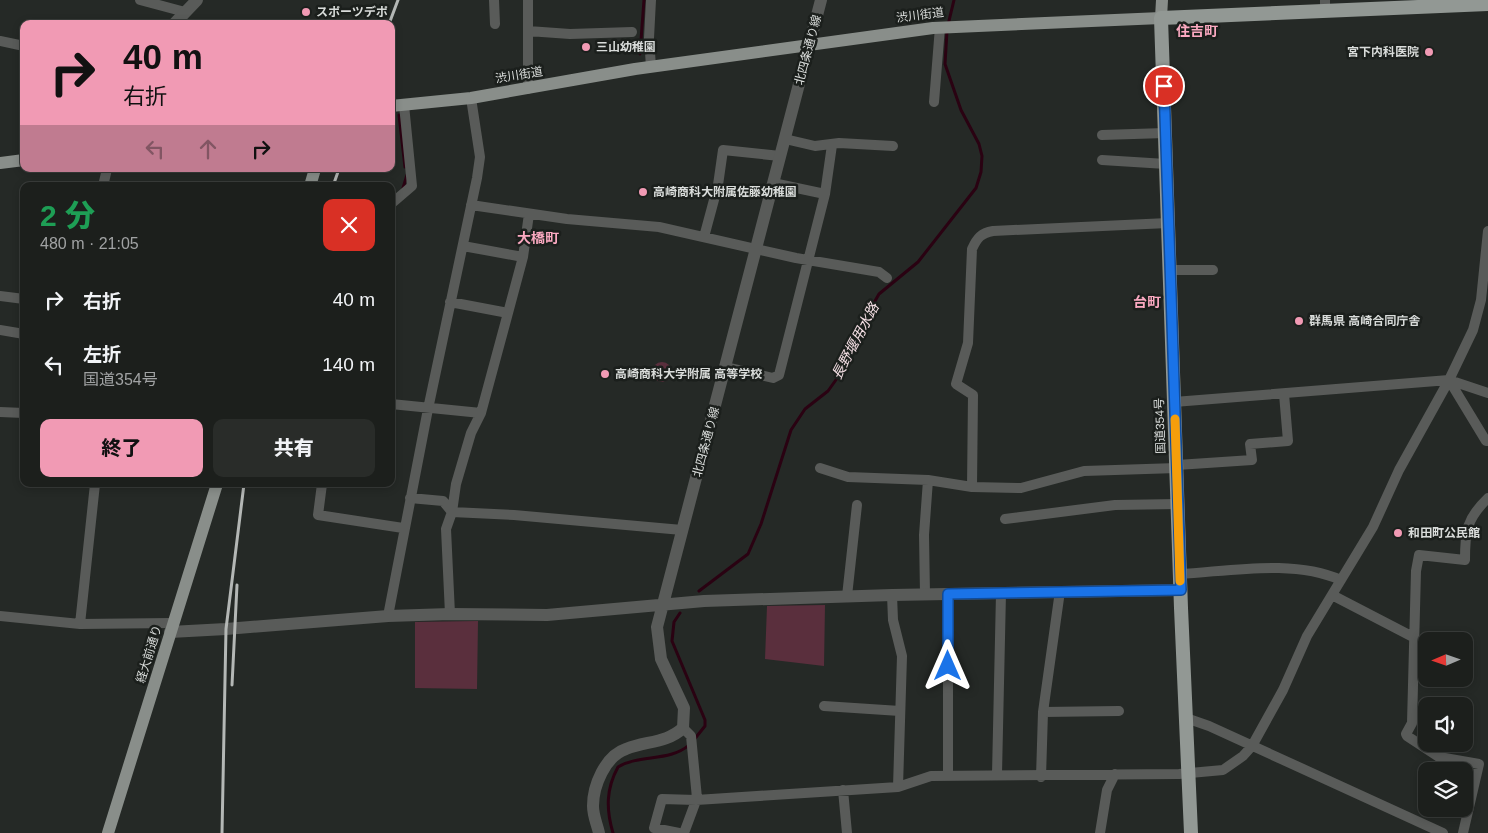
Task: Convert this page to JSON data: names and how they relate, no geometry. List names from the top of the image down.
{
  "streets": {
    "highway": ["渋川街道", "国道354号"],
    "main road": ["経大前通り"],
    "street": ["北四条通り線"]
  },
  "crossings": [
    ["渋川街道", "北四条通り線"],
    ["渋川街道", "国道354号"]
  ],
  "districts": ["住吉町", "大橋町", "台町"],
  "water": ["長野堰用水路"],
  "places": [
    "スポーツデポ",
    "三山幼稚園",
    "宮下内科医院",
    "高崎商科大附属佐藤幼稚園",
    "群馬県 高崎合同庁舎",
    "高崎商科大学附属 高等学校",
    "和田町公民館"
  ],
  "north": "left",
  "page": {
    "turn": ["40 m", "右折"],
    "heading": ["2 分", "480 m · 21:05"],
    "list": [
      {
        "name": "右折",
        "value": "40 m"
      },
      {
        "name": "左折",
        "note": "国道354号",
        "value": "140 m"
      }
    ],
    "buttons": ["終了", "共有"]
  }
}
